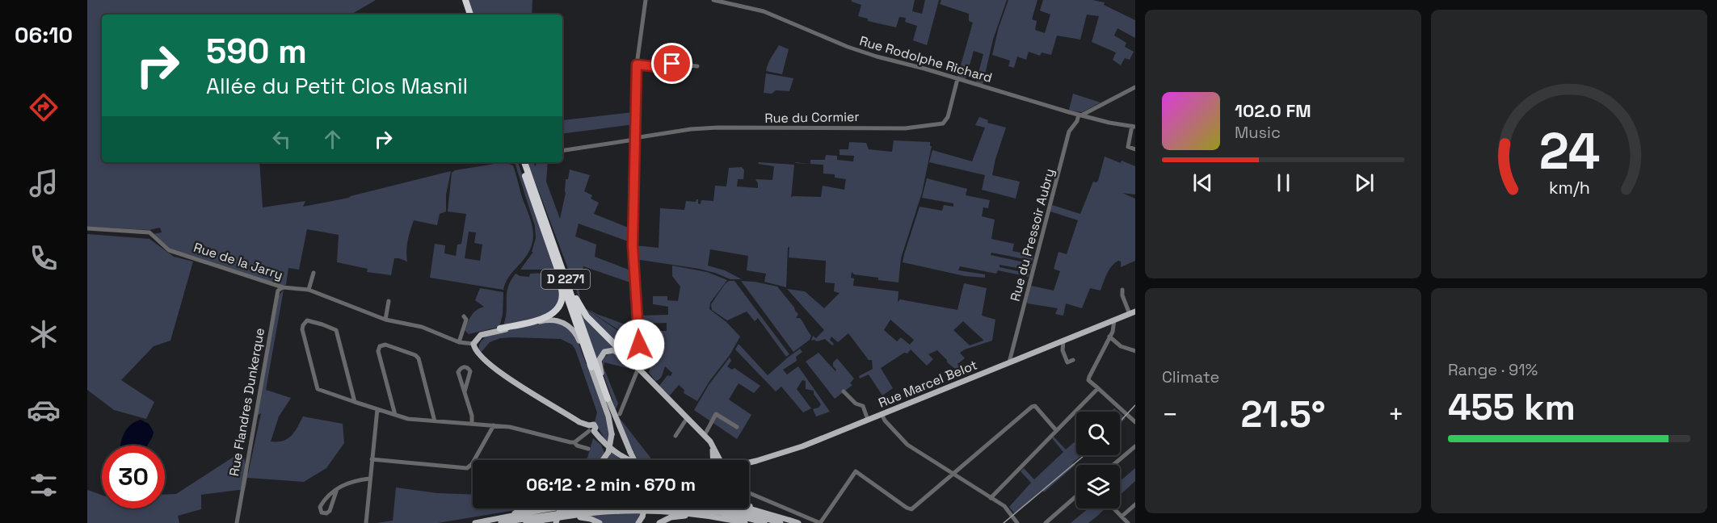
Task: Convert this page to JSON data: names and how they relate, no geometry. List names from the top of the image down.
{
  "streets": {
    "highway": ["D 2271"],
    "main road": ["Rue Marcel Belot"],
    "street": [
      "Rue Rodolphe Richard",
      "Rue du Cormier",
      "Rue du Pressoir Aubry",
      "Rue de la Jarry",
      "Rue Flandres Dunkerque"
    ]
  },
  "crossings": [
    ["Rue Rodolphe Richard", "Rue du Cormier"],
    ["Rue Rodolphe Richard", "Rue du Pressoir Aubry"],
    ["Rue du Pressoir Aubry", "Rue Marcel Belot"],
    ["Rue de la Jarry", "Rue Flandres Dunkerque"]
  ],
  "page": {
    "tabs": "06:10",
    "turn": ["590 m", "Allée du Petit Clos Masnil"],
    "song": ["102.0 FM", "Music"],
    "tile": [
      "Climate",
      ["Range · 91%", "455 km"]
    ],
    "heat": ["−", "21.5°", "+"],
    "limit": "30",
    "trip": "06:12 · 2 min · 670 m",
    "gauge": ["24", "km/h"]
  }
}
